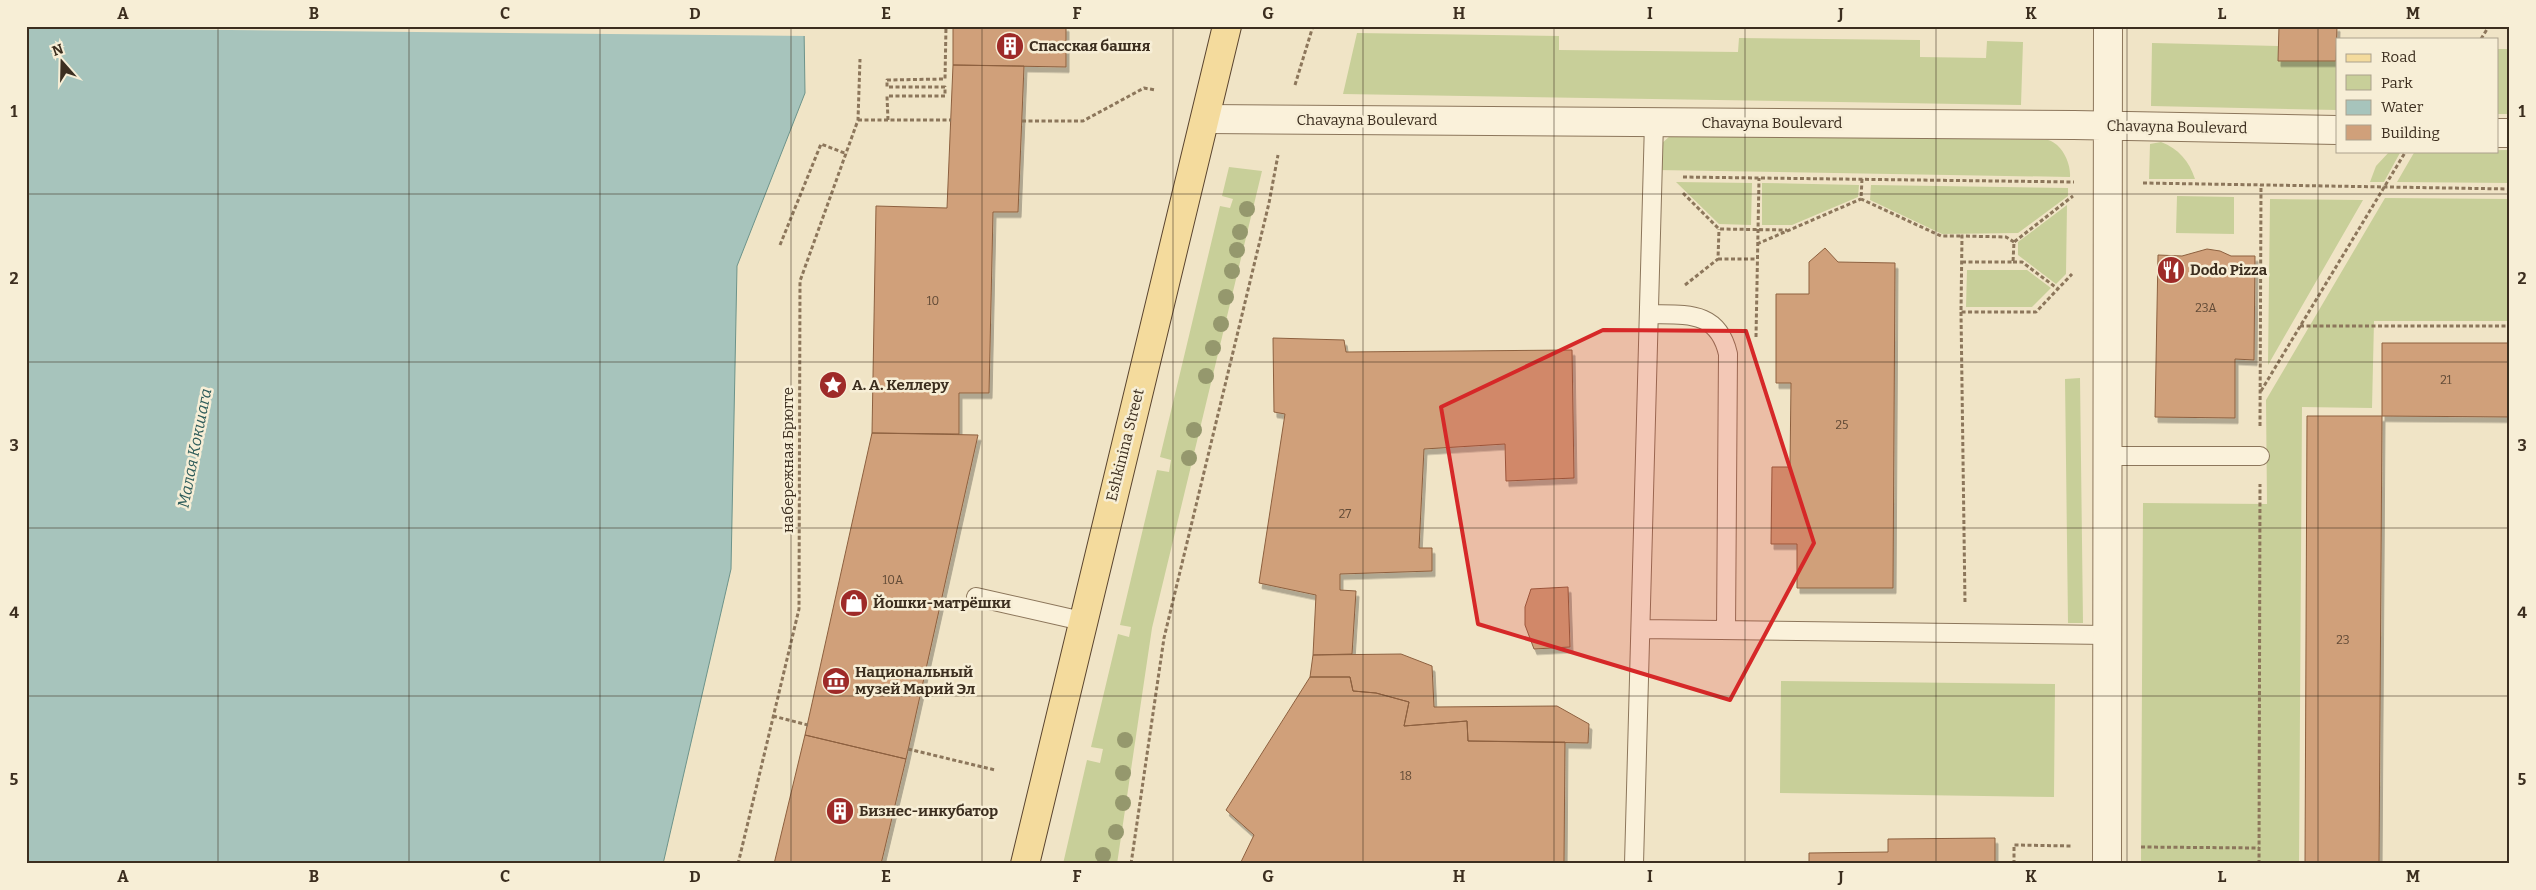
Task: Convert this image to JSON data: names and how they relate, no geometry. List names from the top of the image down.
{
  "streets": {
    "main road": ["Eshkinina Street"],
    "street": ["Chavayna Boulevard"],
    "path": ["набережная Брюгге"]
  },
  "crossings": [
    ["Chavayna Boulevard", "Eshkinina Street"]
  ],
  "water": ["Малая Кокшага"],
  "places": {
    "building": ["Спасская башня", "Бизнес-инкубатор"],
    "restaurant": ["Dodo Pizza"],
    "place": ["А. А. Келлеру"],
    "shop": ["Йошки-матрёшки"],
    "museum": ["Национальный музей Марий Эл"]
  },
  "house_numbers": [
    "10",
    "23А",
    "21",
    "25",
    "27",
    "10А",
    "23",
    "18"
  ],
  "legend": [
    "Road",
    "Park",
    "Water",
    "Building"
  ],
  "north": "top",
  "grid": {
    "columns": [
      "A",
      "B",
      "C",
      "D",
      "E",
      "F",
      "G",
      "H",
      "I",
      "J",
      "K",
      "L",
      "M"
    ],
    "rows": [
      "1",
      "2",
      "3",
      "4",
      "5"
    ]
  }
}
